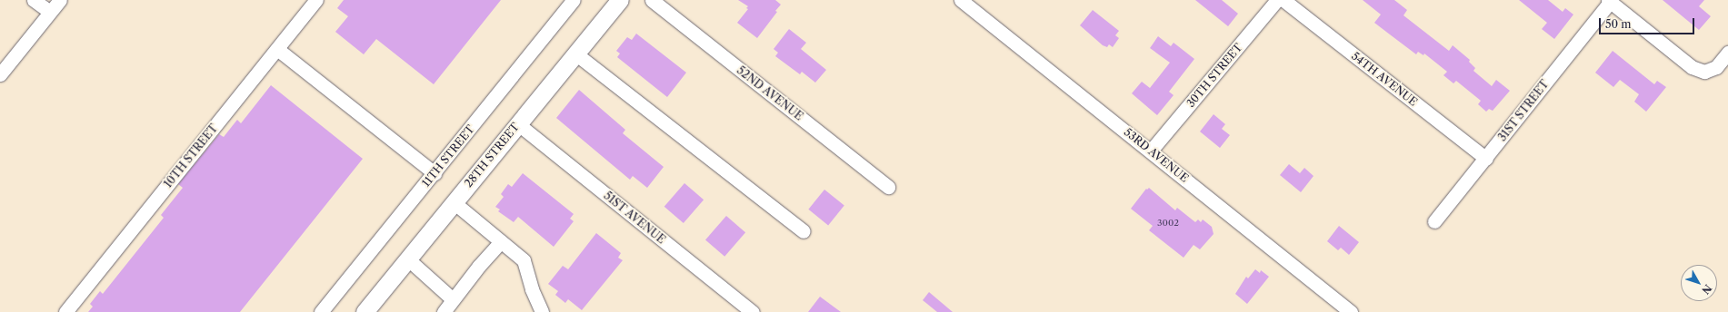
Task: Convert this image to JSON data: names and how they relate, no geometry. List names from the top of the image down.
{
  "streets": {
    "main road": ["28TH STREET"],
    "street": [
      "30TH STREET",
      "54TH AVENUE",
      "52ND AVENUE",
      "31ST STREET",
      "53RD AVENUE",
      "10TH STREET",
      "11TH STREET",
      "51ST AVENUE"
    ]
  },
  "crossings": [
    ["30TH STREET", "53RD AVENUE"],
    ["54TH AVENUE", "31ST STREET"],
    ["28TH STREET", "51ST AVENUE"]
  ],
  "house_numbers": ["3002"],
  "scale_bar": "50 m",
  "north": "bottom right"
}
